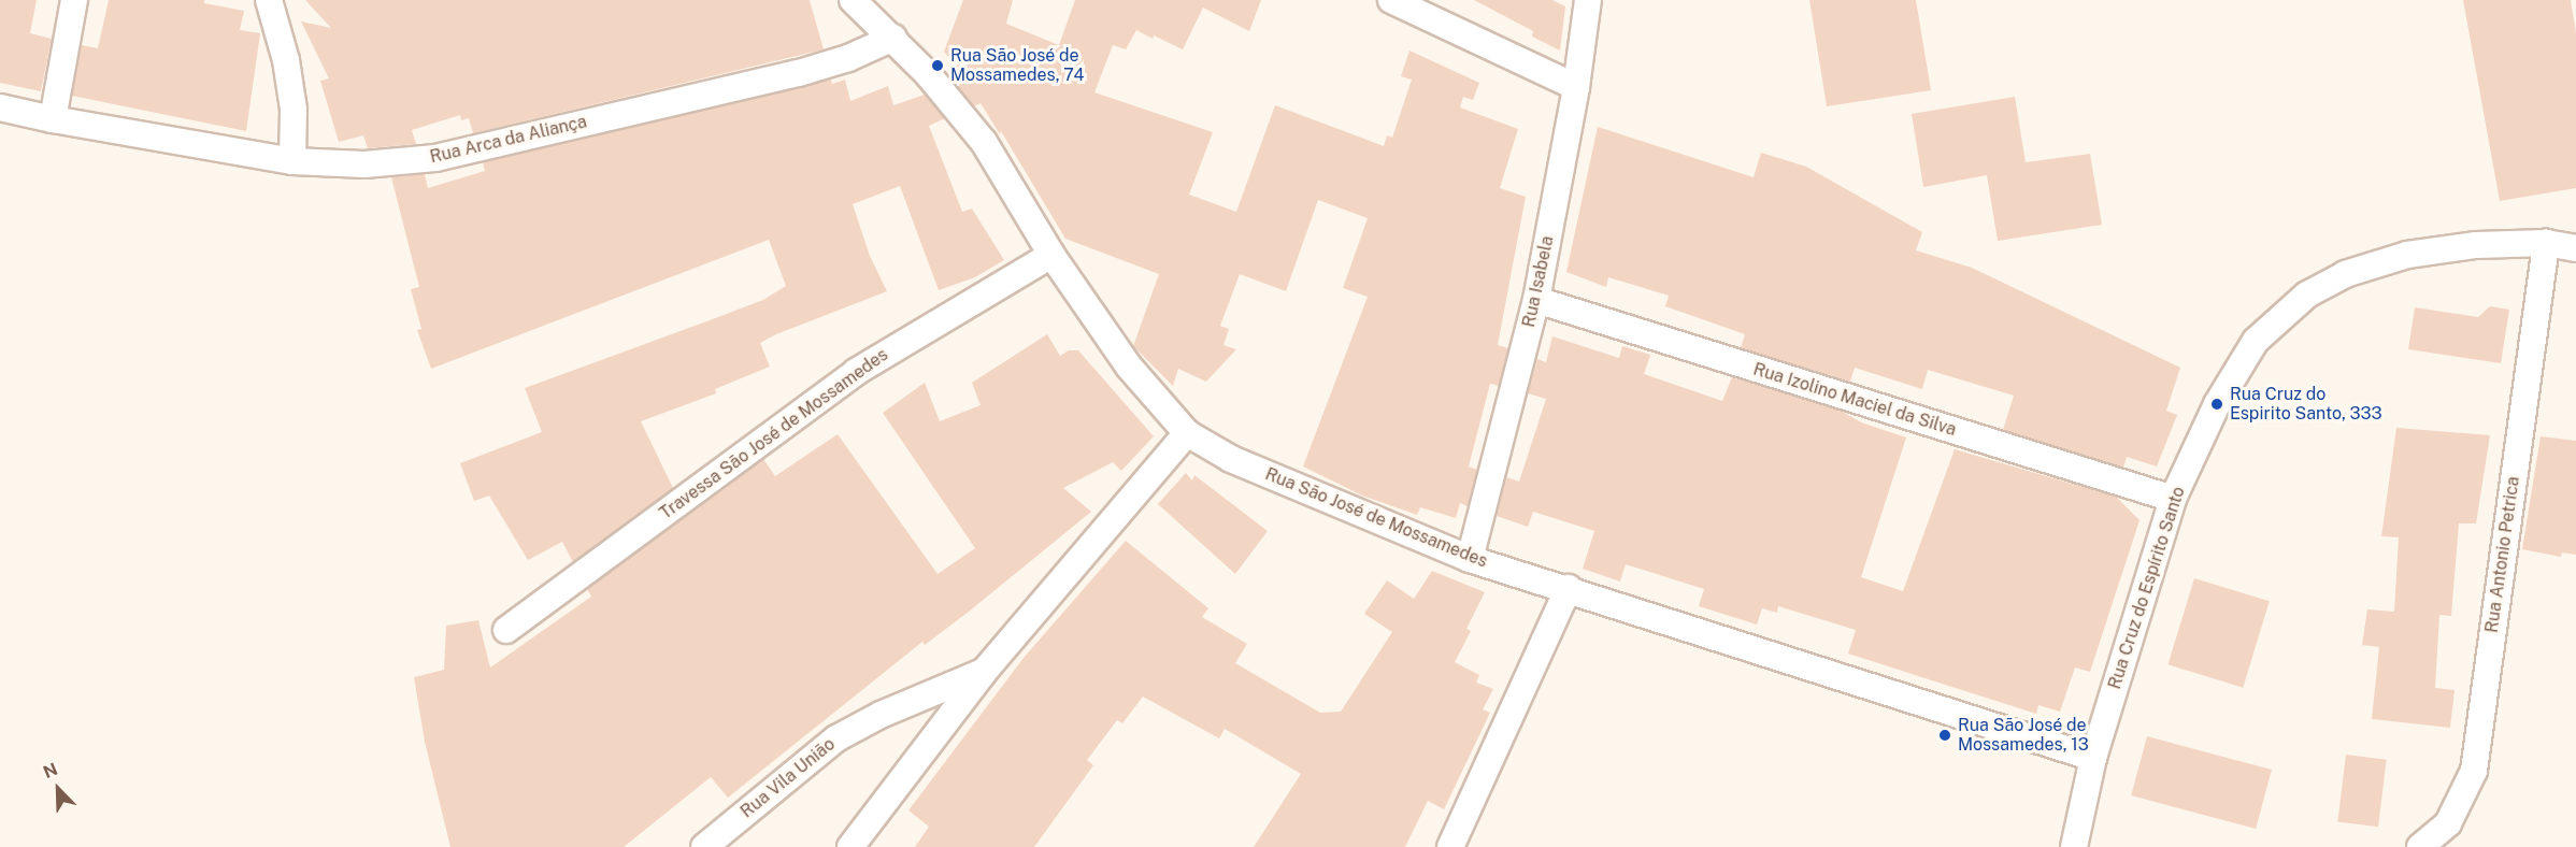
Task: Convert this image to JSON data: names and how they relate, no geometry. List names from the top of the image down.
{
  "streets": {
    "street": [
      "Rua Arca da Aliança",
      "Rua Isabela",
      "Rua Izolino Maciel da Silva",
      "Travessa São José de Mossamedes",
      "Rua São José de Mossamedes",
      "Rua Antonio Petrica",
      "Rua Cruz do Espírito Santo",
      "Rua Vila União"
    ]
  },
  "crossings": [
    ["Rua Arca da Aliança", "Rua São José de Mossamedes"],
    ["Rua Isabela", "Rua Izolino Maciel da Silva"],
    ["Rua Isabela", "Rua São José de Mossamedes"],
    ["Rua Izolino Maciel da Silva", "Rua Cruz do Espírito Santo"],
    ["Travessa São José de Mossamedes", "Rua São José de Mossamedes"],
    ["Rua São José de Mossamedes", "Rua Cruz do Espírito Santo"],
    ["Rua São José de Mossamedes", "Rua Vila União"],
    ["Rua Antonio Petrica", "Rua Cruz do Espírito Santo"]
  ],
  "places": ["Rua São José de Mossamedes, 74", "Rua Cruz do Espirito Santo, 333", "Rua São José de Mossamedes, 13"],
  "north": "top left"
}
